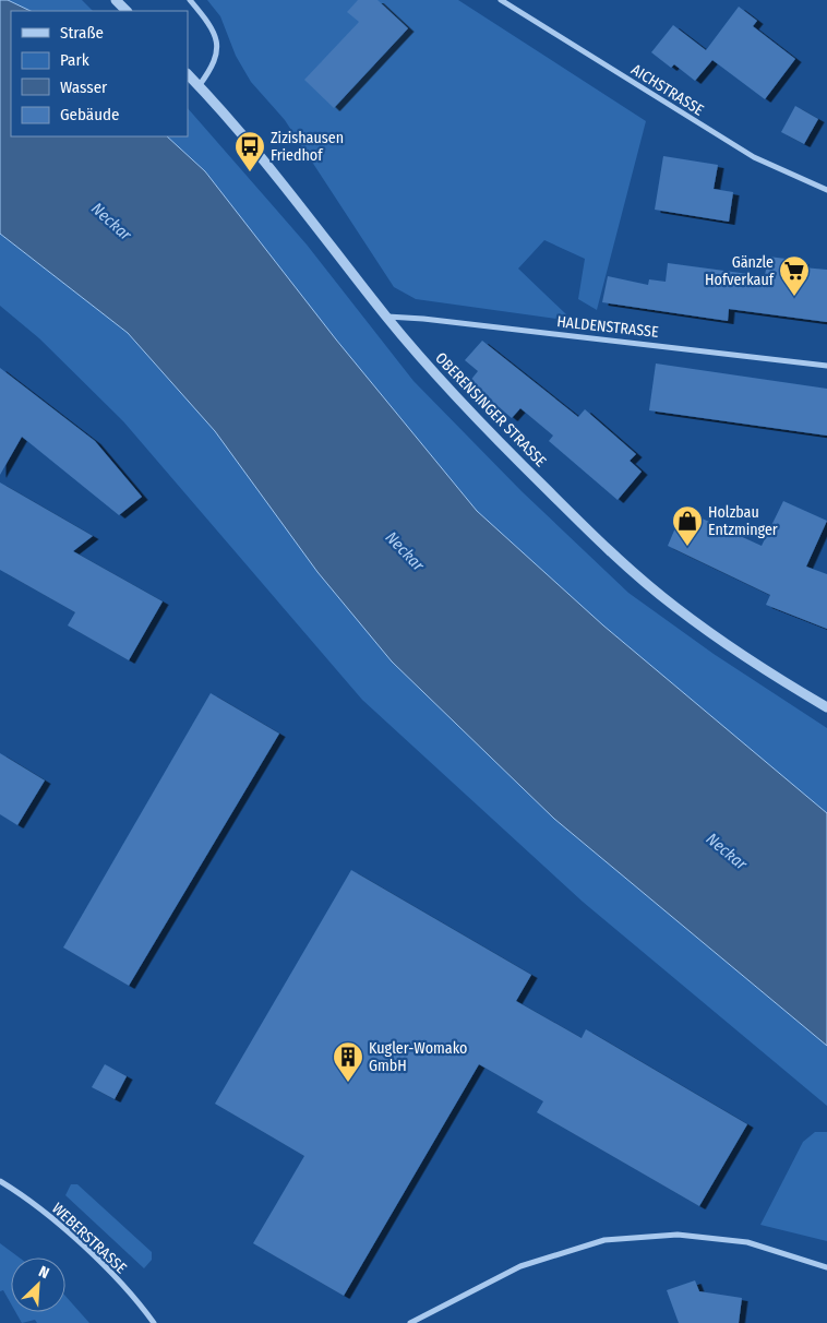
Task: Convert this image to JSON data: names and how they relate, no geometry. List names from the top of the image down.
{
  "streets": {
    "street": [
      "AICHSTRASSE",
      "HALDENSTRASSE",
      "OBERENSINGER STRASSE",
      "WEBERSTRASSE"
    ]
  },
  "crossings": [
    ["HALDENSTRASSE", "OBERENSINGER STRASSE"]
  ],
  "water": ["Neckar"],
  "places": {
    "bus stop": ["Zizishausen Friedhof"],
    "supermarket": ["Gänzle Hofverkauf"],
    "shop": ["Holzbau Entzminger"],
    "building": ["Kugler-Womako GmbH"]
  },
  "legend": [
    "Straße",
    "Park",
    "Wasser",
    "Gebäude"
  ],
  "north": "top right"
}
